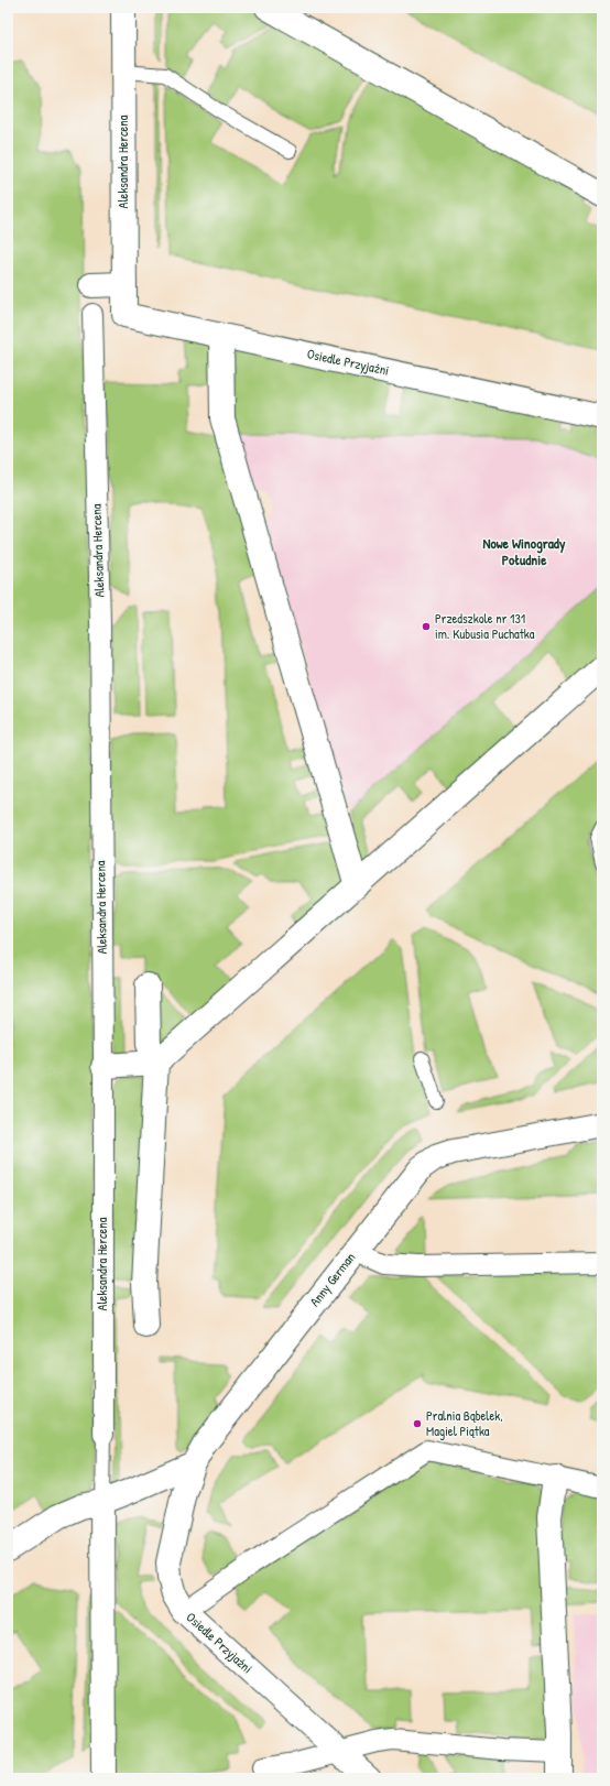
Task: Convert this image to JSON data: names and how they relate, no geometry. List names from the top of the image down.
{
  "streets": {
    "street": ["Aleksandra Hercena", "Osiedle Przyjaźni", "Anny German"]
  },
  "crossings": [
    ["Aleksandra Hercena", "Osiedle Przyjaźni"],
    ["Osiedle Przyjaźni", "Anny German"]
  ],
  "districts": ["Nowe Winogrady Południe"],
  "places": ["Przedszkole nr 131 im. Kubusia Puchatka", "Pralnia Bąbelek, Magiel Piątka"]
}
